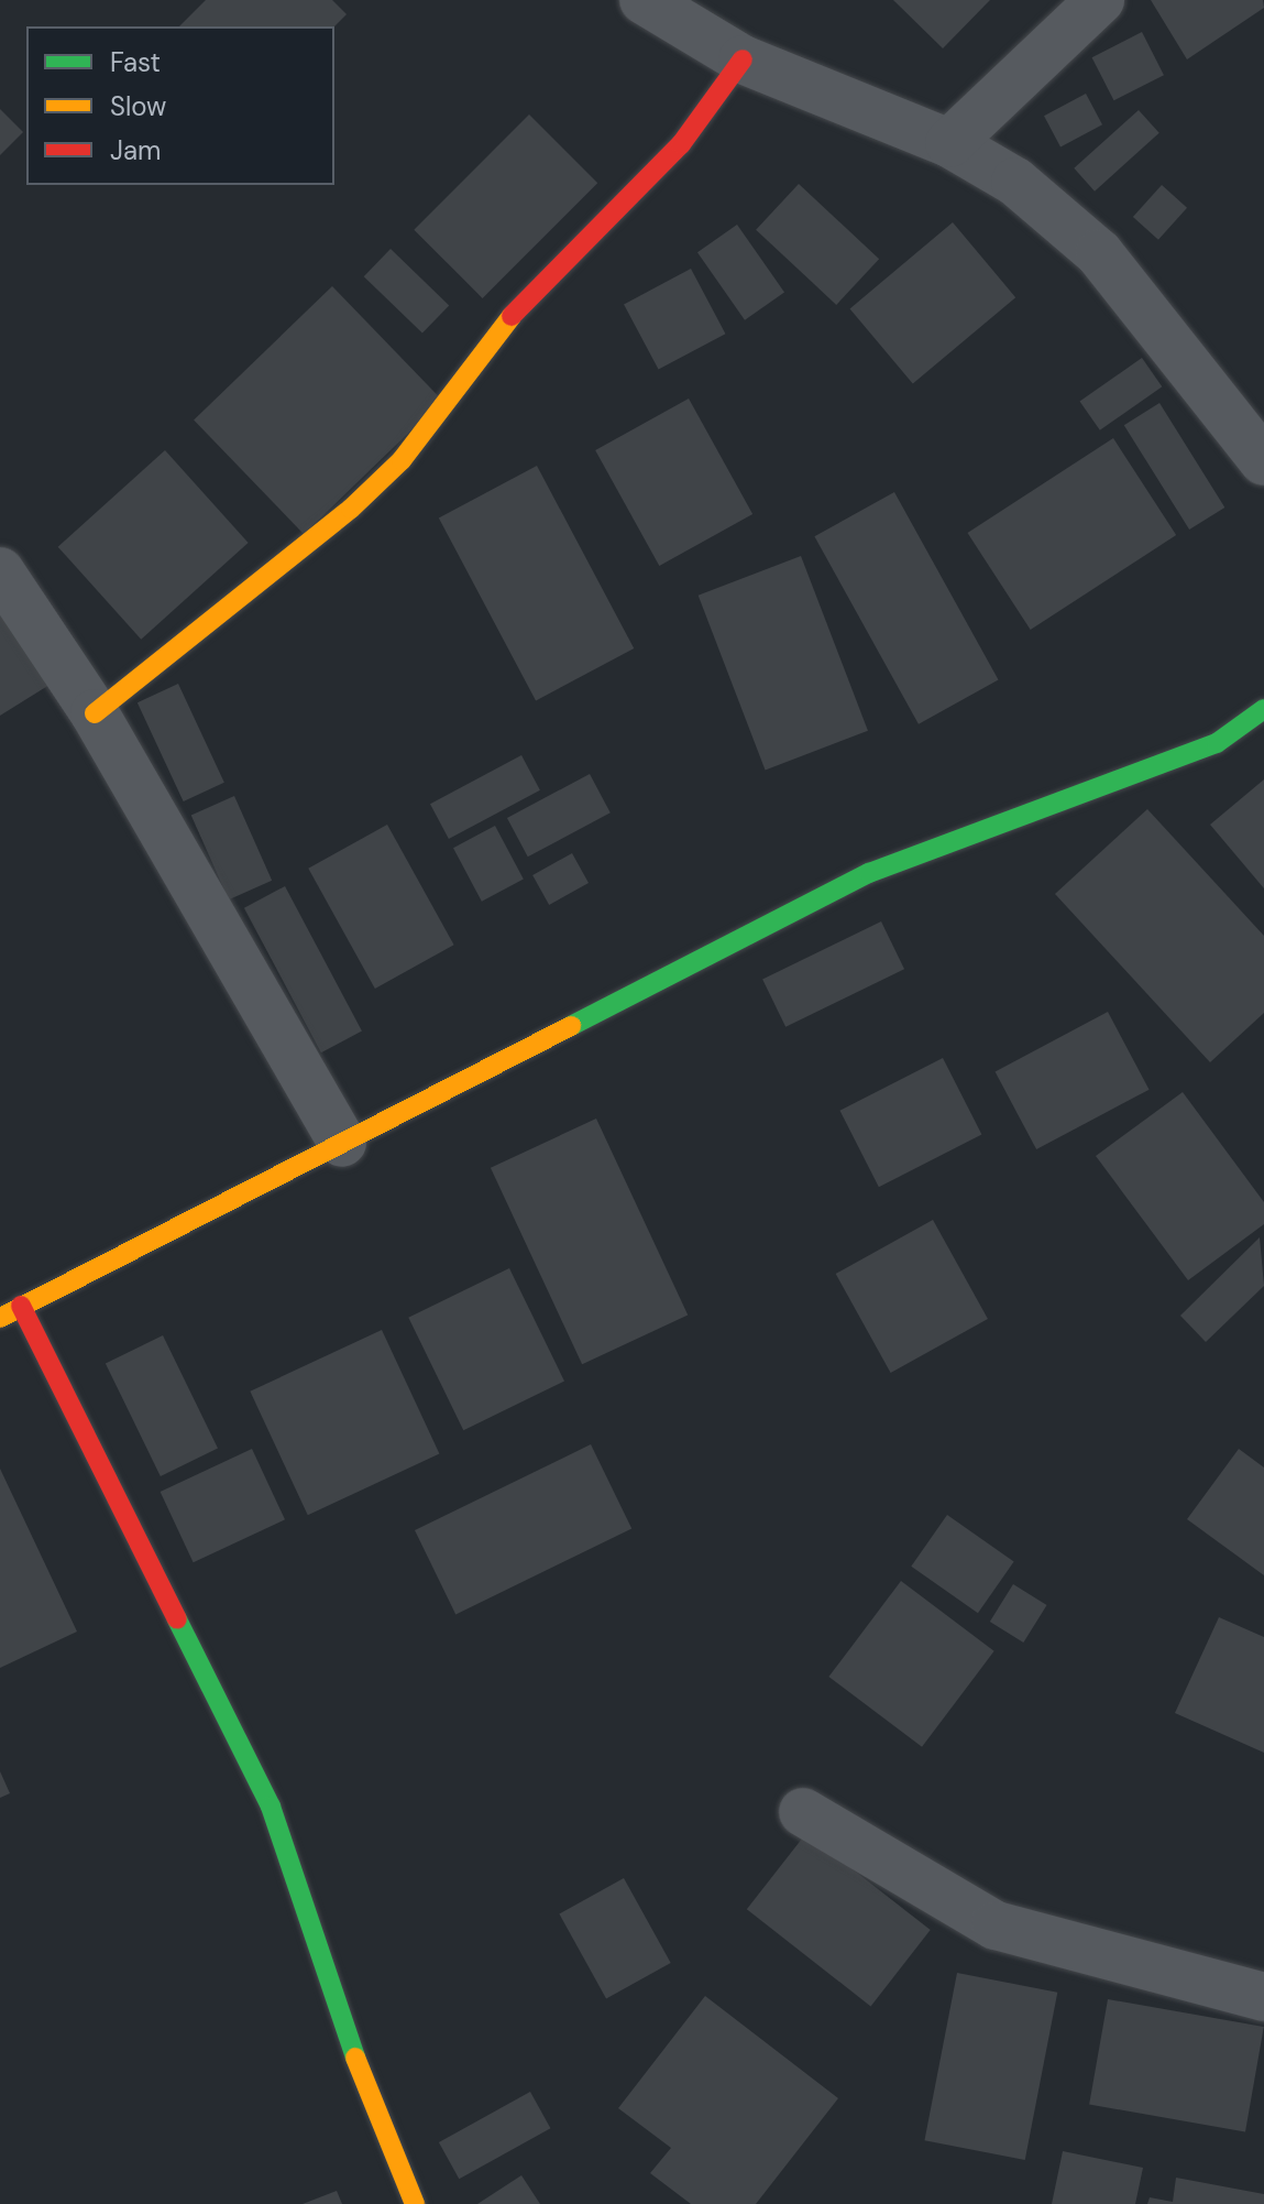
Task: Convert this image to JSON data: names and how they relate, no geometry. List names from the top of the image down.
{
  "legend": ["Fast", "Slow", "Jam"]
}
